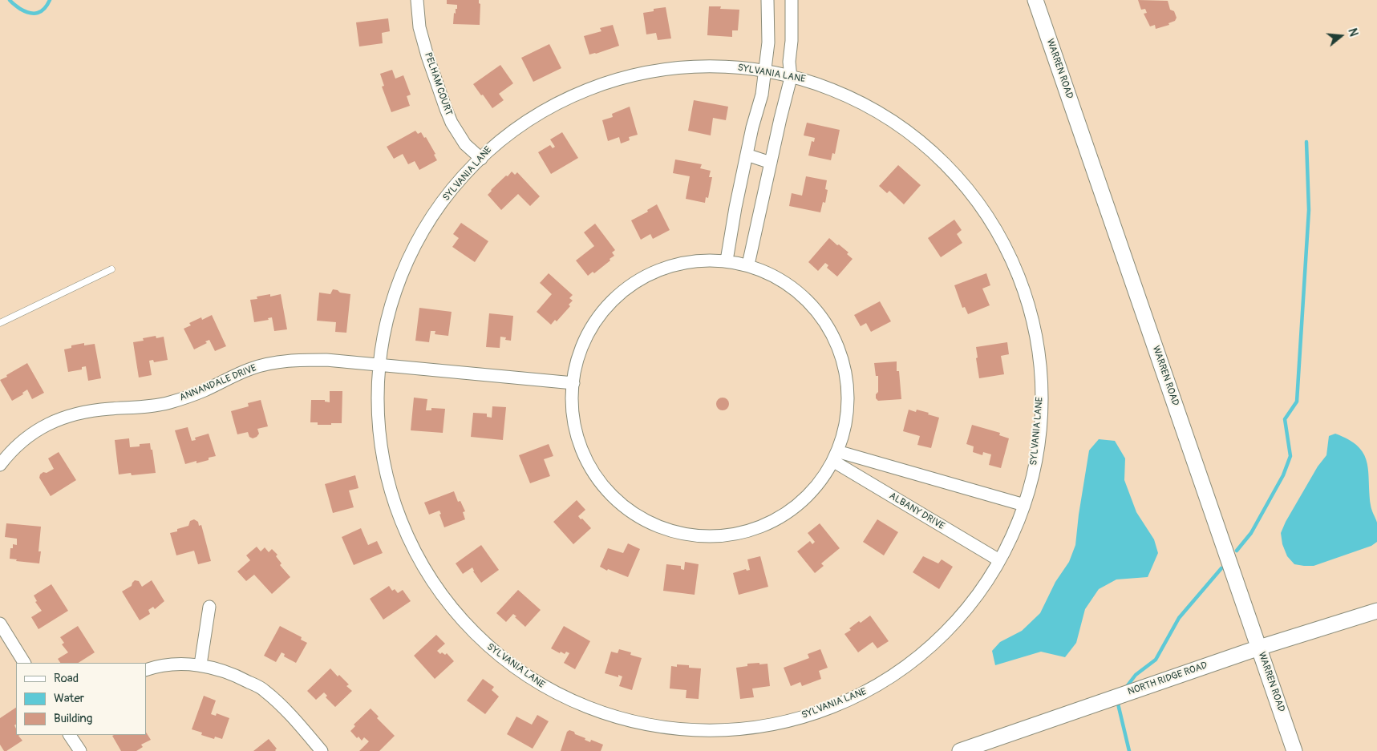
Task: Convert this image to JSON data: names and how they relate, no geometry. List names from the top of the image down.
{
  "streets": {
    "street": [
      "WARREN ROAD",
      "SYLVANIA LANE",
      "PELHAM COURT",
      "ANNANDALE DRIVE",
      "ALBANY DRIVE",
      "NORTH RIDGE ROAD"
    ]
  },
  "crossings": [
    ["WARREN ROAD", "NORTH RIDGE ROAD"],
    ["SYLVANIA LANE", "PELHAM COURT"],
    ["SYLVANIA LANE", "ANNANDALE DRIVE"],
    ["SYLVANIA LANE", "ALBANY DRIVE"]
  ],
  "legend": ["Road", "Water", "Building"],
  "north": "right"
}
